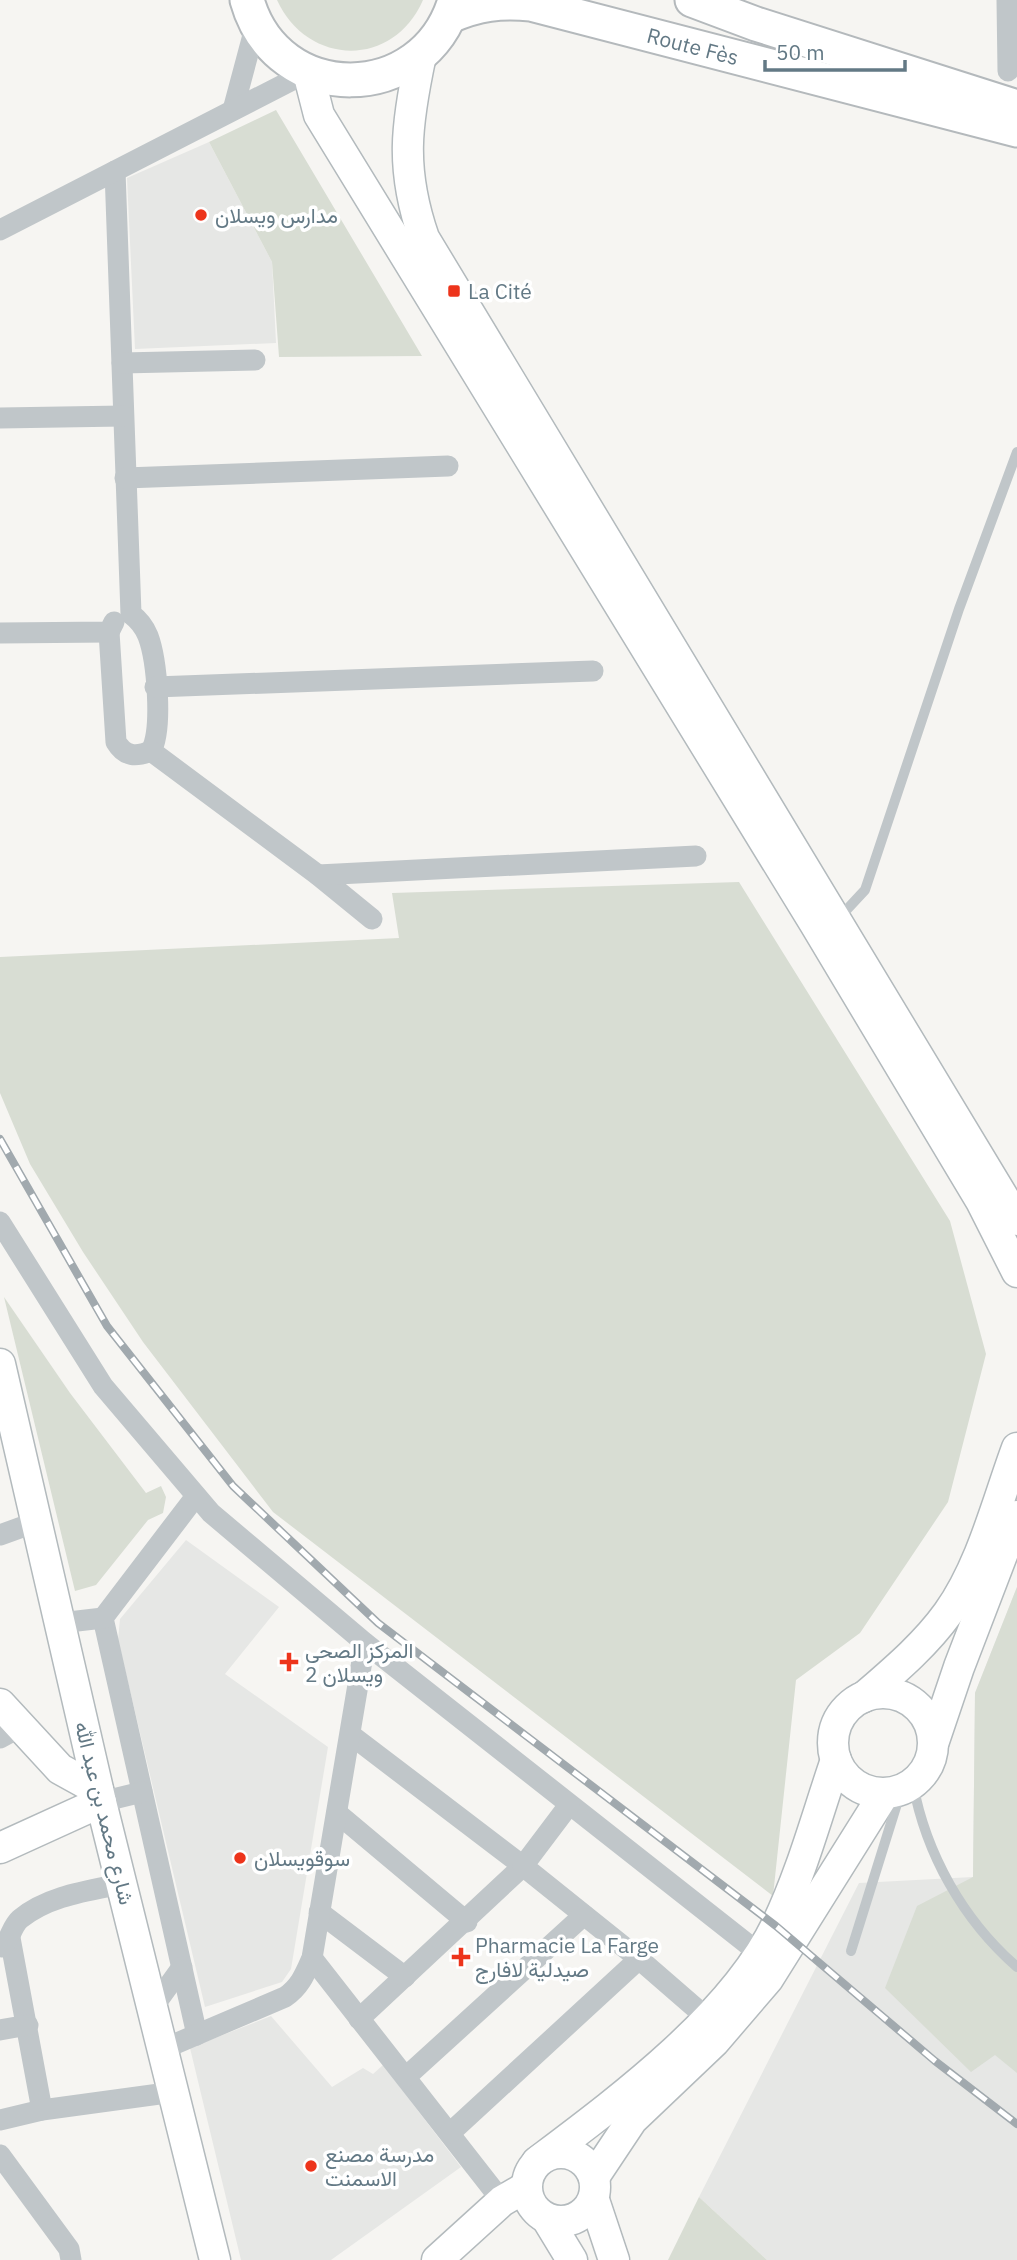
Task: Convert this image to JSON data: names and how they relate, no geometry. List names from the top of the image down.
{
  "streets": {
    "main road": ["Route Fès"],
    "street": ["شارع محمد بن عبد الله"]
  },
  "places": {
    "other": ["مدارس ويسلان", "سوقويسلان", "مدرسة مصنع الاسمنت"],
    "transit": ["La Cité"],
    "health": ["المركز الصحي ويسلان 2", "Pharmacie La Farge صيدلية لافارج"]
  },
  "scale_bar": "50 m"
}
